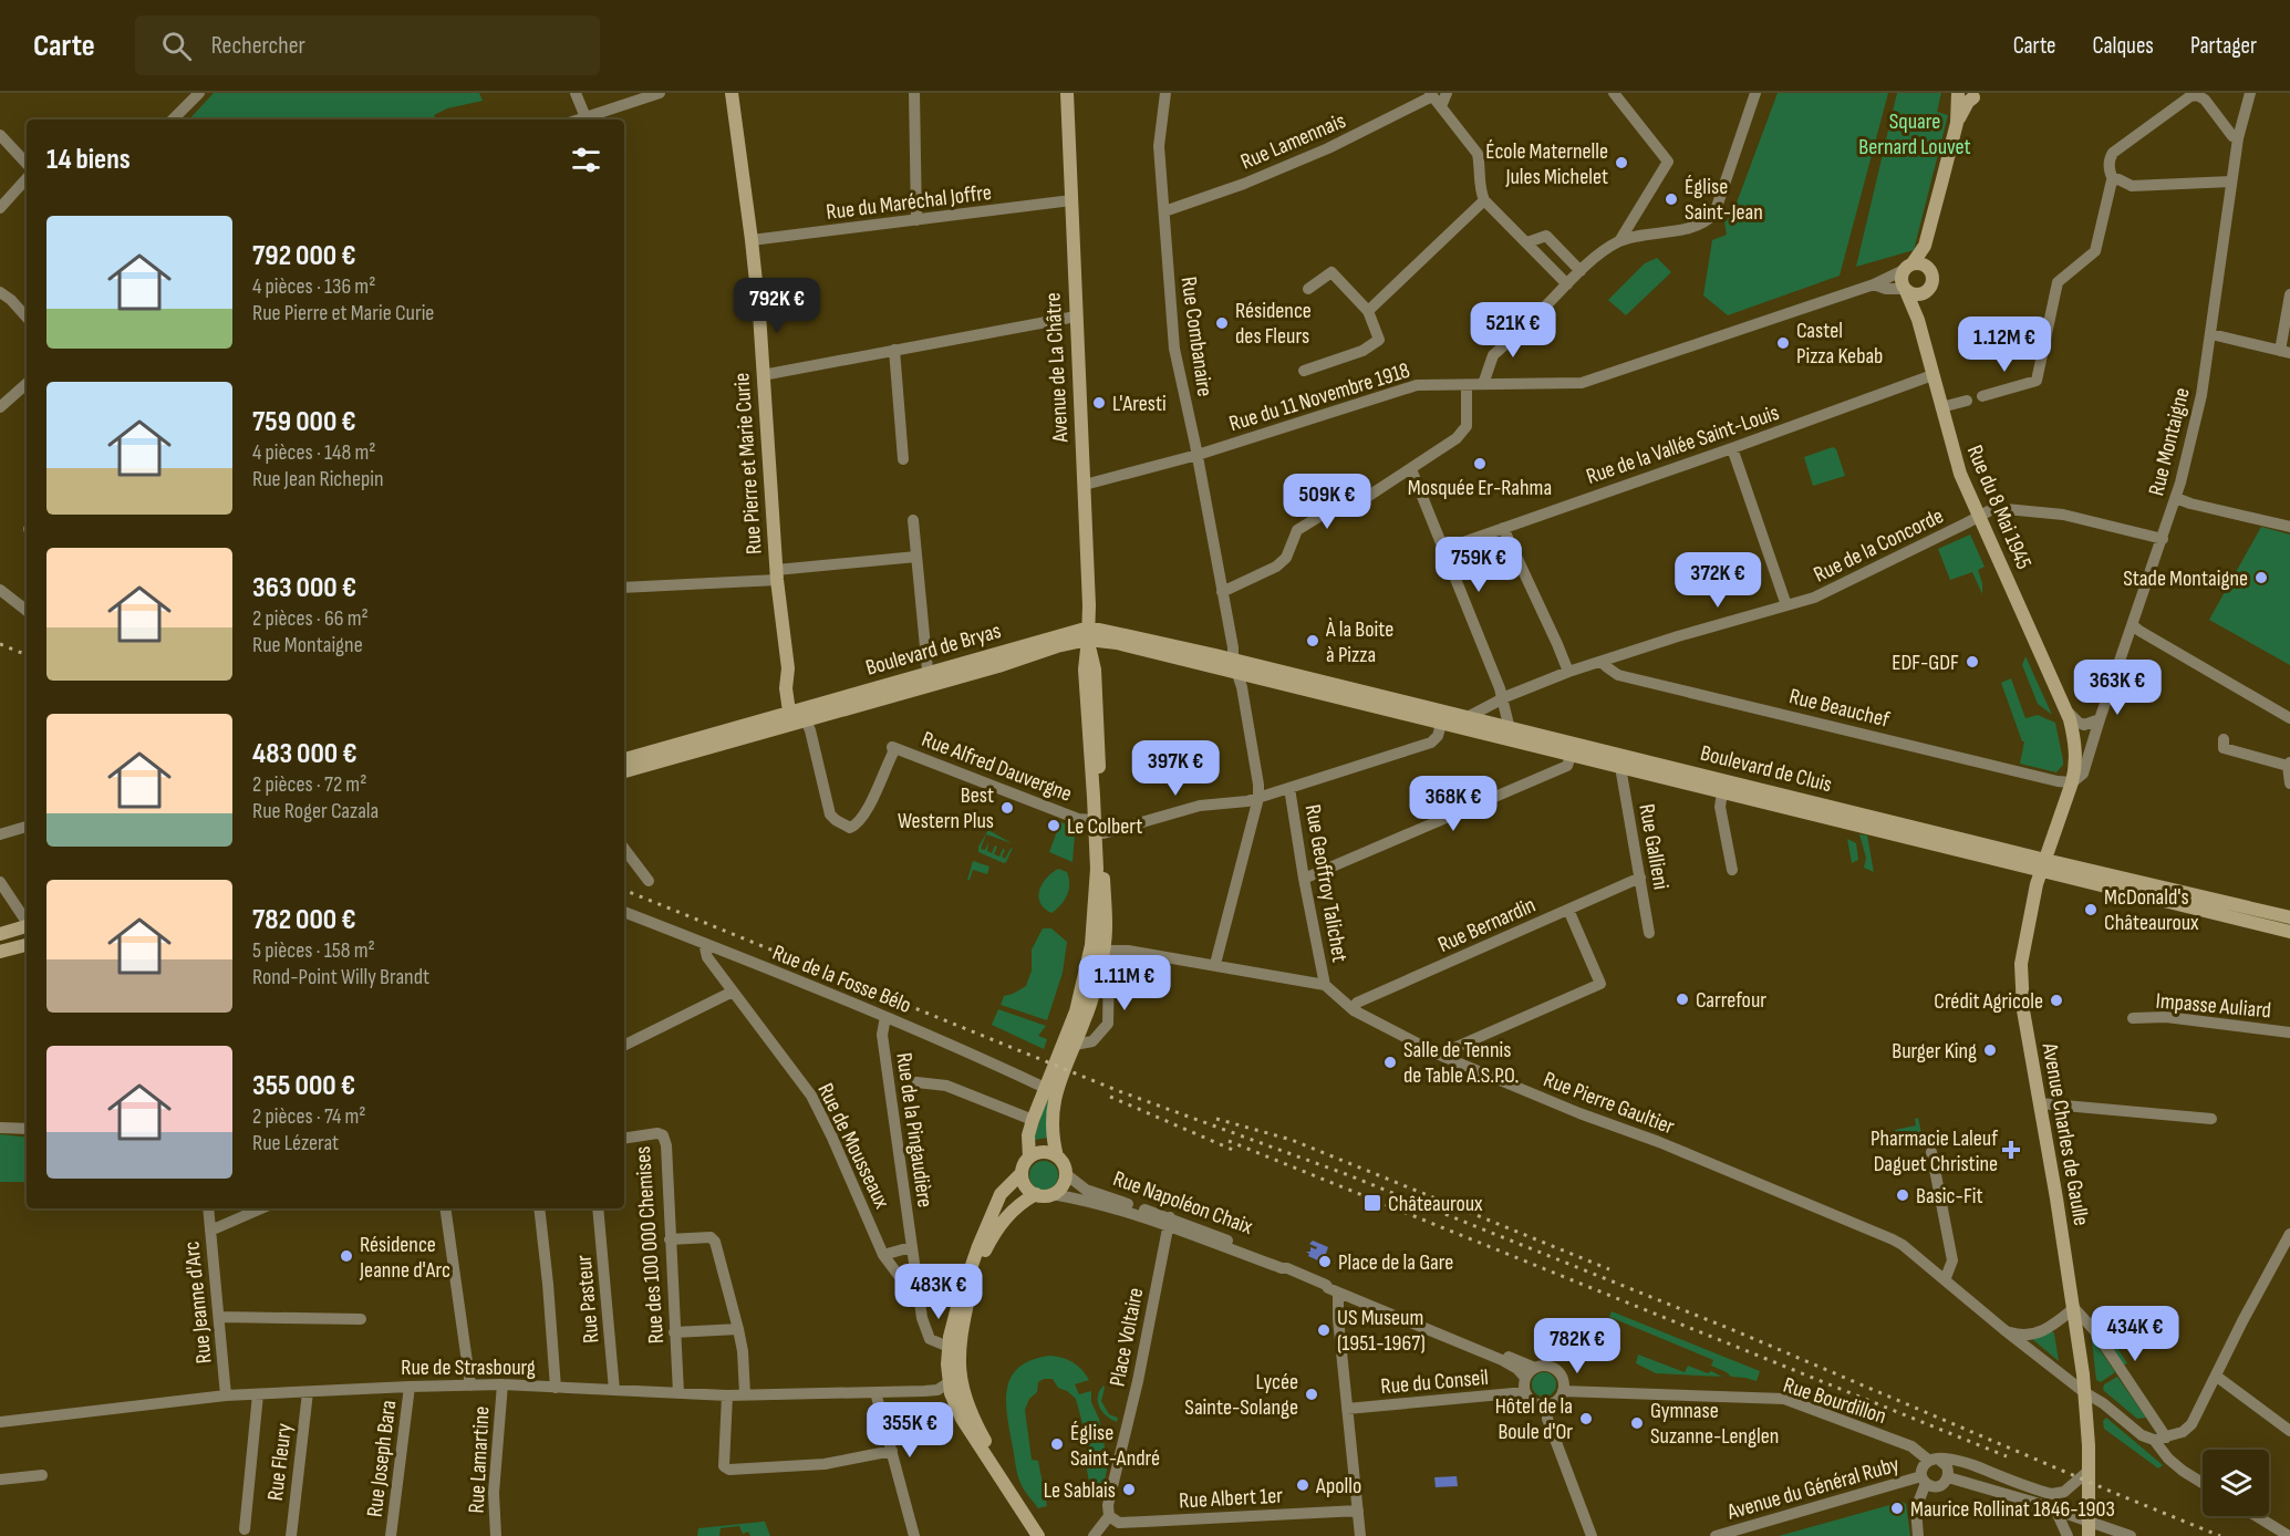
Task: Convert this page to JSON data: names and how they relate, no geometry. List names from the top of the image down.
{
  "streets": {
    "main road": [
      "Avenue de La Châtre",
      "Rue Pierre et Marie Curie",
      "Rue du 8 Mai 1945",
      "Boulevard de Bryas",
      "Boulevard de Cluis",
      "Avenue Charles de Gaulle"
    ],
    "street": [
      "Rue Lamennais",
      "Rue du Maréchal Joffre",
      "Rue Combanaire",
      "Rue du 11 Novembre 1918",
      "Rue Montaigne",
      "Rue de la Vallée Saint-Louis",
      "Rue de la Concorde",
      "Rue Beauchef",
      "Rue Alfred Dauvergne",
      "Rue Gallieni",
      "Rue Geoffroy Talichet",
      "Rue Bernardin",
      "Rue de la Fosse Bélo",
      "Impasse Auliard",
      "Rue Pierre Gaultier",
      "Rue de la Pingaudière",
      "Rue de Mousseaux",
      "Rue Napoléon Chaix",
      "Rue des 100 000 Chemises",
      "Rue Pasteur",
      "Rue Jeanne d'Arc",
      "Place Voltaire",
      "Rue de Strasbourg",
      "Rue du Conseil",
      "Rue Bourdillon",
      "Rue Joseph Bara",
      "Rue Lamartine",
      "Rue Fleury",
      "Avenue du Général Ruby",
      "Rue Albert 1er"
    ]
  },
  "crossings": [
    ["Rue Lamennais", "Rue Combanaire"],
    ["Rue du Maréchal Joffre", "Avenue de La Châtre"],
    ["Rue du Maréchal Joffre", "Rue Pierre et Marie Curie"],
    ["Rue Combanaire", "Rue du 11 Novembre 1918"],
    ["Rue Combanaire", "Boulevard de Cluis"],
    ["Avenue de La Châtre", "Rue du 11 Novembre 1918"],
    ["Avenue de La Châtre", "Boulevard de Bryas"],
    ["Avenue de La Châtre", "Rue Alfred Dauvergne"],
    ["Avenue de La Châtre", "Boulevard de Cluis"],
    ["Avenue de La Châtre", "Rue de la Fosse Bélo"],
    ["Rue du 11 Novembre 1918", "Rue du 8 Mai 1945"],
    ["Rue Montaigne", "Rue du 8 Mai 1945"],
    ["Rue Montaigne", "Rue de la Concorde"],
    ["Rue Montaigne", "Rue Beauchef"],
    ["Rue de la Vallée Saint-Louis", "Rue du 8 Mai 1945"],
    ["Rue Pierre et Marie Curie", "Boulevard de Bryas"],
    ["Rue du 8 Mai 1945", "Rue de la Concorde"],
    ["Rue du 8 Mai 1945", "Rue Beauchef"],
    ["Rue du 8 Mai 1945", "Boulevard de Cluis"],
    ["Rue du 8 Mai 1945", "Avenue Charles de Gaulle"],
    ["Rue de la Concorde", "Rue Beauchef"],
    ["Rue de la Concorde", "Boulevard de Cluis"],
    ["Boulevard de Bryas", "Rue Alfred Dauvergne"],
    ["Boulevard de Bryas", "Boulevard de Cluis"],
    ["Boulevard de Cluis", "Rue Gallieni"],
    ["Boulevard de Cluis", "Avenue Charles de Gaulle"],
    ["Rue Gallieni", "Rue Bernardin"],
    ["Rue Geoffroy Talichet", "Rue Pierre Gaultier"],
    ["Rue Bernardin", "Rue Pierre Gaultier"],
    ["Rue de la Fosse Bélo", "Rue de la Pingaudière"],
    ["Rue de la Fosse Bélo", "Rue de Mousseaux"],
    ["Rue Pierre Gaultier", "Avenue Charles de Gaulle"],
    ["Rue de la Pingaudière", "Rue de Mousseaux"],
    ["Avenue Charles de Gaulle", "Rue Bourdillon"],
    ["Rue Napoléon Chaix", "Place Voltaire"],
    ["Rue des 100 000 Chemises", "Rue de Strasbourg"],
    ["Rue Pasteur", "Rue de Strasbourg"],
    ["Rue Jeanne d'Arc", "Rue de Strasbourg"],
    ["Place Voltaire", "Rue Albert 1er"],
    ["Rue de Strasbourg", "Rue Joseph Bara"],
    ["Rue de Strasbourg", "Rue Lamartine"],
    ["Rue de Strasbourg", "Rue Fleury"],
    ["Rue du Conseil", "Rue Bourdillon"],
    ["Rue Bourdillon", "Avenue du Général Ruby"]
  ],
  "parks": ["Square Bernard Louvet"],
  "places": {
    "other": [
      "École Maternelle Jules Michelet",
      "Église Saint-Jean",
      "Résidence des Fleurs",
      "Castel Pizza Kebab",
      "L'Aresti",
      "Mosquée Er-Rahma",
      "Stade Montaigne",
      "À la Boite à Pizza",
      "EDF-GDF",
      "Best Western Plus",
      "Le Colbert",
      "McDonald's Châteauroux",
      "Carrefour",
      "Crédit Agricole",
      "Burger King",
      "Salle de Tennis de Table A.S.P.O.",
      "Basic-Fit",
      "Résidence Jeanne d'Arc",
      "Place de la Gare",
      "US Museum (1951-1967)",
      "Lycée Sainte-Solange",
      "Hôtel de la Boule d'Or",
      "Gymnase Suzanne-Lenglen",
      "Église Saint-André",
      "Apollo",
      "Le Sablais",
      "Maurice Rollinat 1846-1903"
    ],
    "health": ["Pharmacie Laleuf Daguet Christine"],
    "transit": ["Châteauroux"]
  },
  "page": {
    "header": "Carte",
    "search": "Rechercher",
    "nav": ["Carte", "Calques", "Partager"],
    "heading": "14 biens",
    "list": [
      {
        "name": "792 000 €",
        "note": "4 pièces · 136 m² · Rue Pierre et Marie Curie"
      },
      {
        "name": "759 000 €",
        "note": "4 pièces · 148 m² · Rue Jean Richepin"
      },
      {
        "name": "363 000 €",
        "note": "2 pièces · 66 m² · Rue Montaigne"
      },
      {
        "name": "483 000 €",
        "note": "2 pièces · 72 m² · Rue Roger Cazala"
      },
      {
        "name": "782 000 €",
        "note": "5 pièces · 158 m² · Rond-Point Willy Brandt"
      },
      {
        "name": "355 000 €",
        "note": "2 pièces · 74 m² · Rue Lézerat"
      }
    ],
    "price": [
      "792K €",
      "521K €",
      "1.12M €",
      "509K €",
      "759K €",
      "372K €",
      "363K €",
      "397K €",
      "368K €",
      "1.11M €",
      "483K €",
      "434K €",
      "782K €",
      "355K €"
    ]
  }
}
